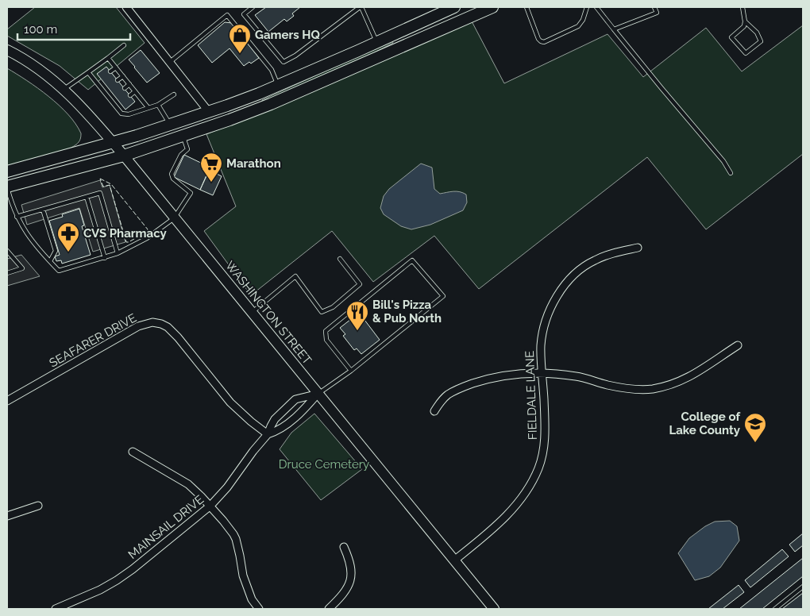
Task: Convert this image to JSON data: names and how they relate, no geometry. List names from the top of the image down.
{
  "streets": {
    "main road": ["WASHINGTON STREET"],
    "street": ["SEAFARER DRIVE", "FIELDALE LANE", "MAINSAIL DRIVE"]
  },
  "crossings": [
    ["WASHINGTON STREET", "FIELDALE LANE"],
    ["WASHINGTON STREET", "MAINSAIL DRIVE"],
    ["SEAFARER DRIVE", "MAINSAIL DRIVE"]
  ],
  "parks": ["Druce Cemetery"],
  "places": {
    "shop": ["Gamers HQ"],
    "supermarket": ["Marathon"],
    "pharmacy": ["CVS Pharmacy"],
    "restaurant": ["Bill's Pizza & Pub North"],
    "school or university": ["College of Lake County"]
  },
  "scale_bar": "100 m"
}
